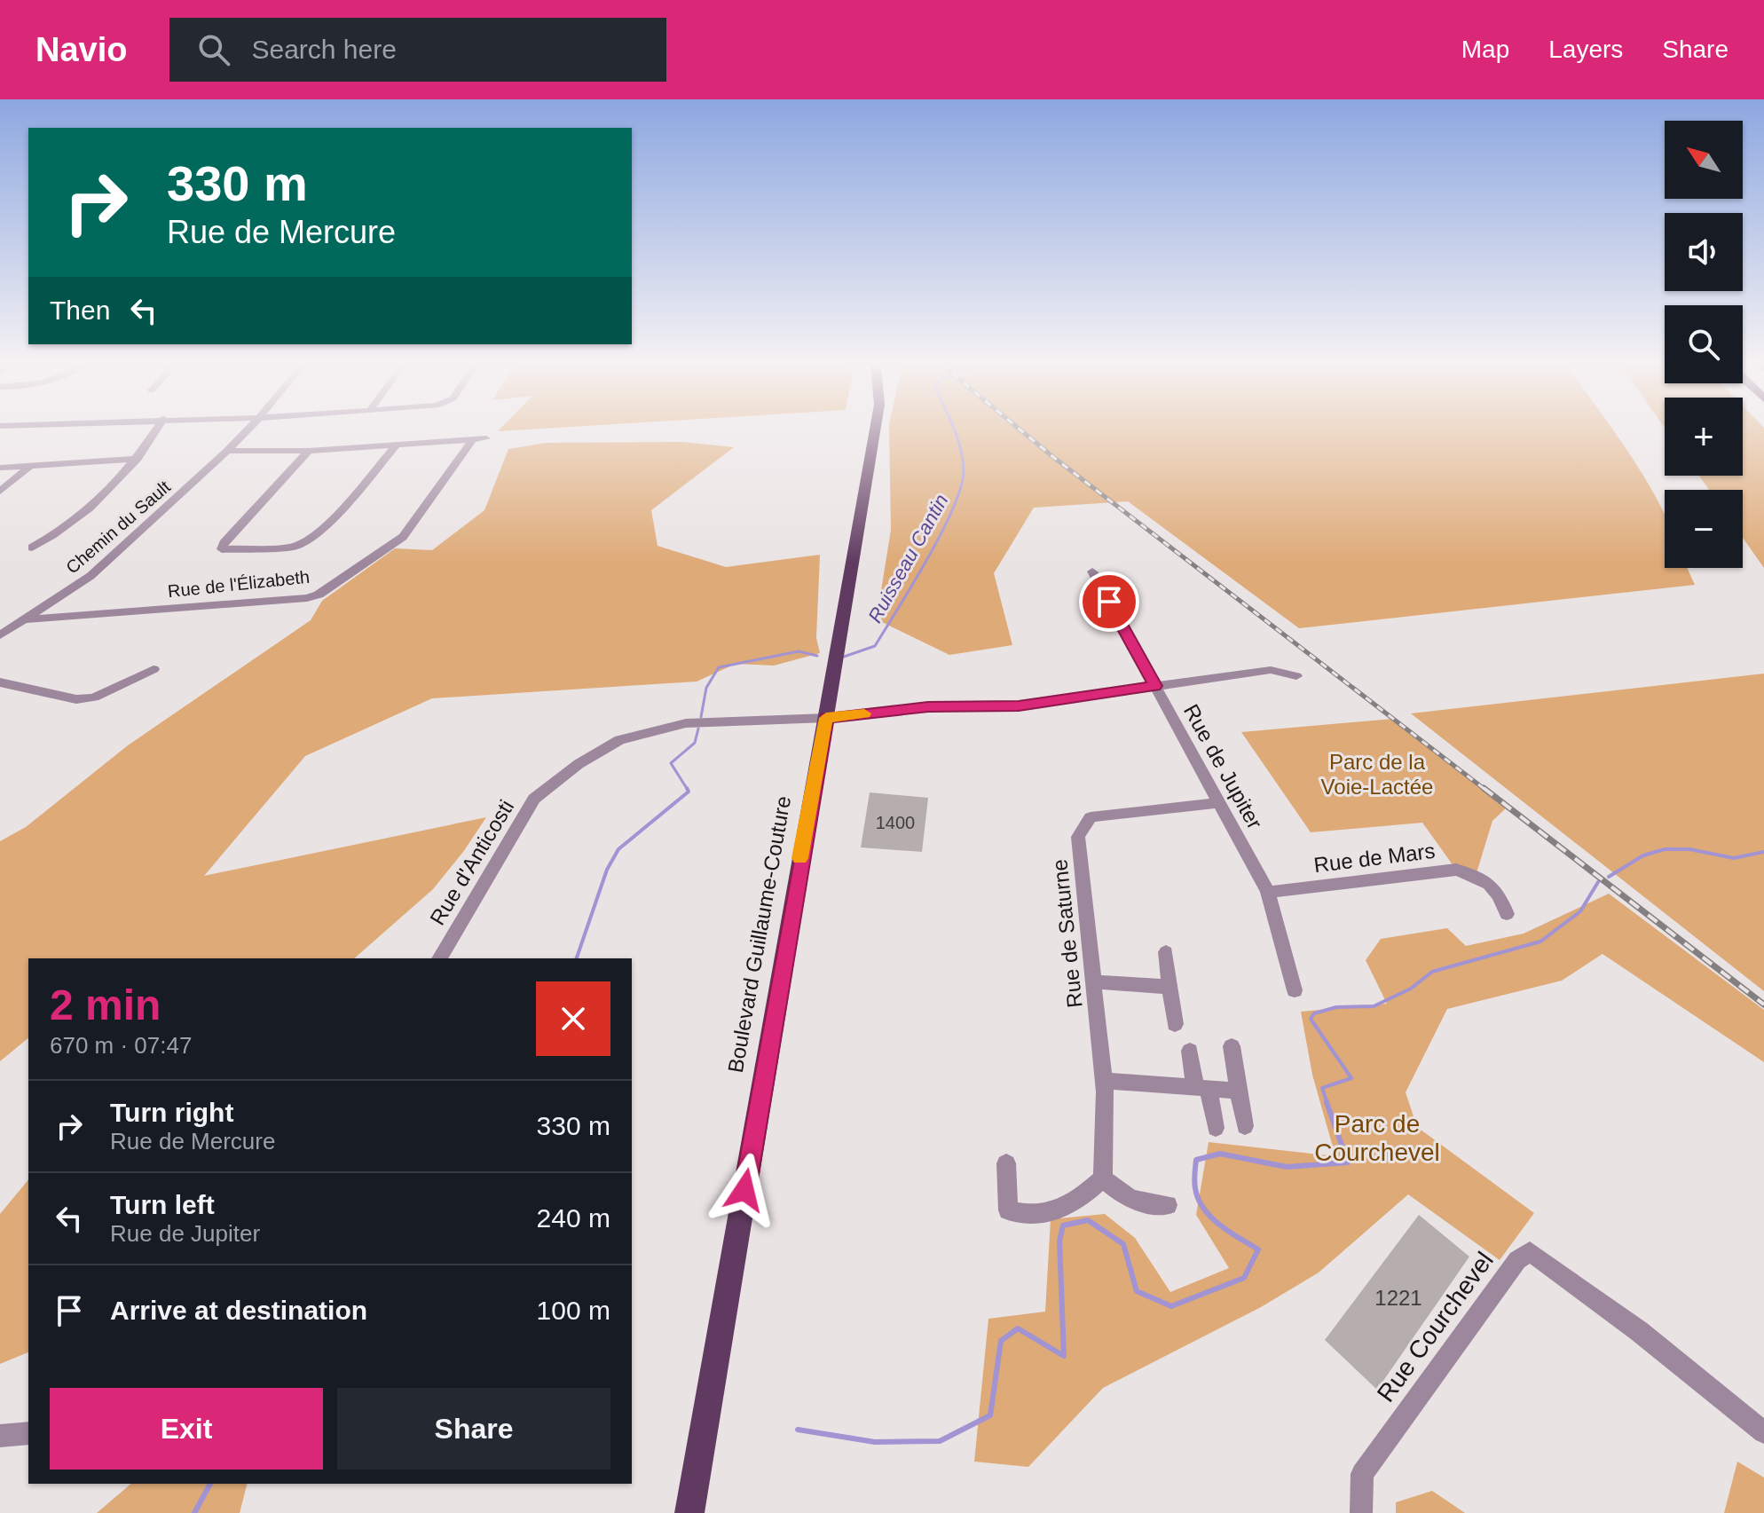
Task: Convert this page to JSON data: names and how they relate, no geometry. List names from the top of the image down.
{
  "streets": {
    "main road": ["Boulevard Guillaume-Couture"],
    "street": [
      "Chemin du Sault",
      "Rue de l'Élizabeth",
      "Rue de Jupiter",
      "Rue de Mars",
      "Rue d'Anticosti",
      "Rue de Saturne",
      "Rue Courchevel"
    ]
  },
  "crossings": [
    ["Chemin du Sault", "Rue de l'Élizabeth"],
    ["Rue de Jupiter", "Rue de Mars"],
    ["Rue de Jupiter", "Rue d'Anticosti"],
    ["Rue de Jupiter", "Rue de Saturne"],
    ["Rue d'Anticosti", "Boulevard Guillaume-Couture"]
  ],
  "water": ["Ruisseau Cantin"],
  "parks": ["Parc de la Voie-Lactée", "Parc de Courchevel"],
  "house_numbers": ["1400", "1221"],
  "north": "top left",
  "page": {
    "header": "Navio",
    "search": "Search here",
    "nav": ["Map", "Layers", "Share"],
    "map_buttons": ["+", "−"],
    "turn": ["330 m", "Rue de Mercure"],
    "then": "Then",
    "heading": ["2 min", "670 m · 07:47"],
    "list": [
      {
        "name": "Turn right",
        "note": "Rue de Mercure",
        "value": "330 m"
      },
      {
        "name": "Turn left",
        "note": "Rue de Jupiter",
        "value": "240 m"
      },
      {
        "name": "Arrive at destination",
        "value": "100 m"
      }
    ],
    "buttons": ["Exit", "Share"]
  }
}
